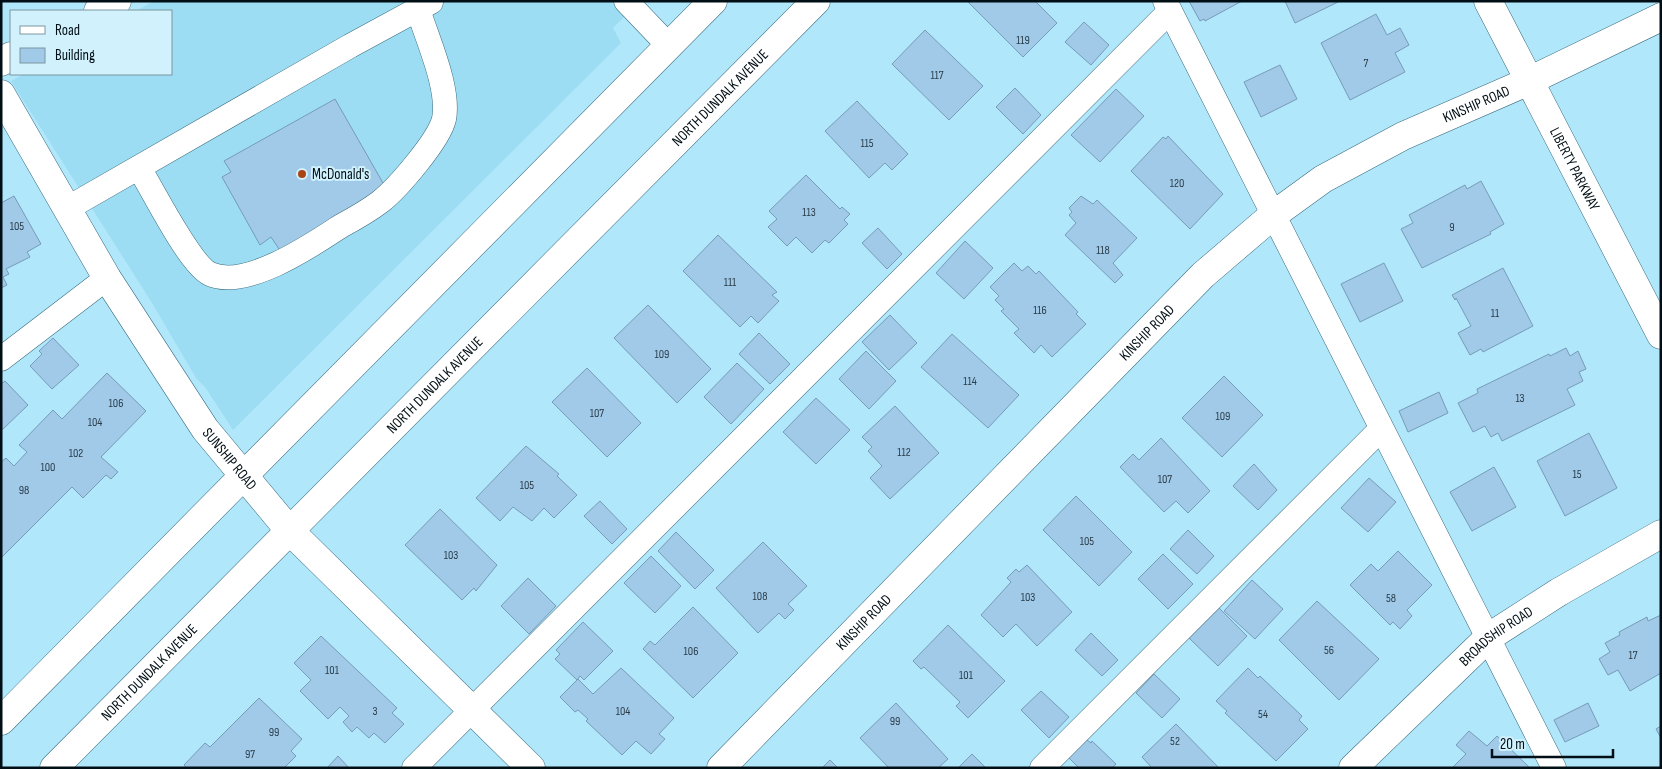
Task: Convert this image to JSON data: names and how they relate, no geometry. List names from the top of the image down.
{
  "streets": {
    "street": [
      "NORTH DUNDALK AVENUE",
      "KINSHIP ROAD",
      "LIBERTY PARKWAY",
      "SUNSHIP ROAD",
      "BROADSHIP ROAD"
    ]
  },
  "crossings": [
    ["NORTH DUNDALK AVENUE", "SUNSHIP ROAD"],
    ["KINSHIP ROAD", "LIBERTY PARKWAY"]
  ],
  "places": ["McDonald's"],
  "house_numbers": [
    "119",
    "7",
    "117",
    "115",
    "120",
    "113",
    "105",
    "9",
    "118",
    "111",
    "116",
    "11",
    "109",
    "114",
    "13",
    "106",
    "107",
    "109",
    "104",
    "112",
    "102",
    "100",
    "15",
    "107",
    "105",
    "98",
    "105",
    "103",
    "108",
    "103",
    "58",
    "56",
    "106",
    "17",
    "101",
    "101",
    "3",
    "104",
    "54",
    "99",
    "99",
    "52",
    "97"
  ],
  "legend": ["Road", "Building"],
  "scale_bar": "20 m"
}
